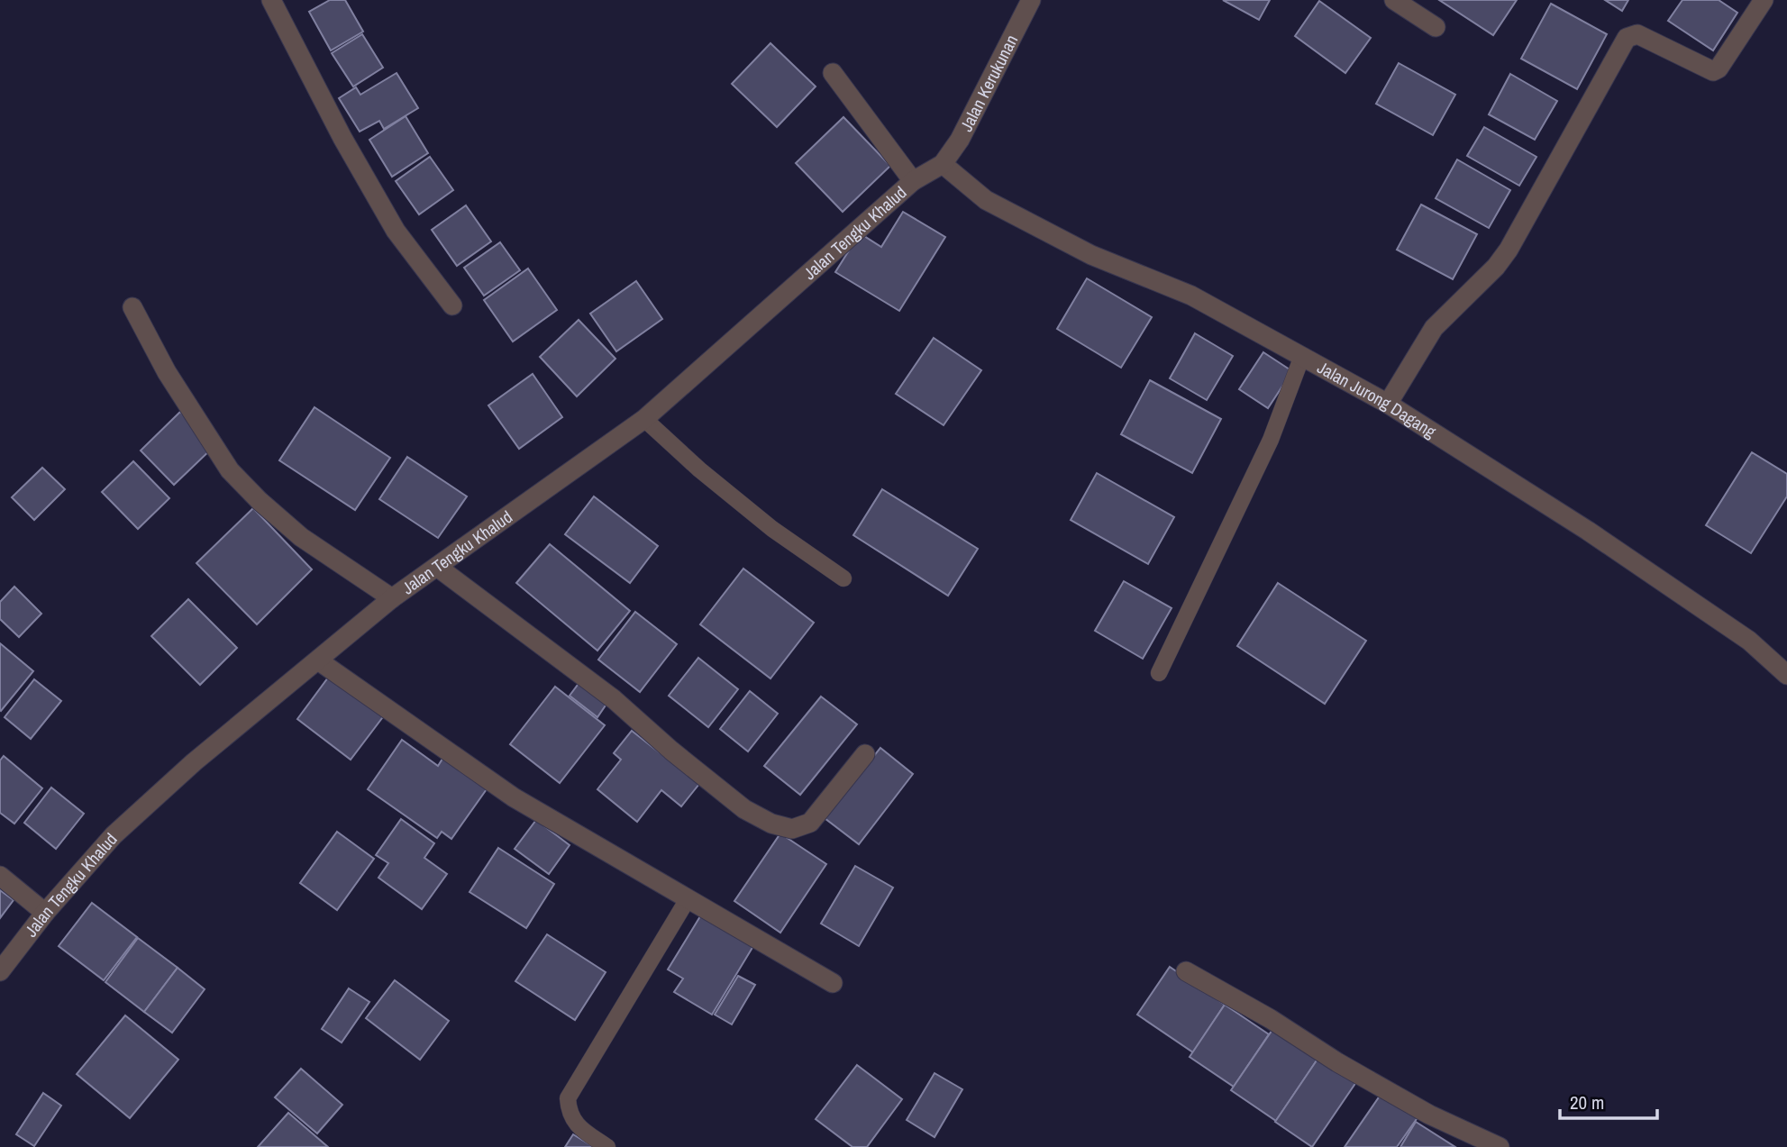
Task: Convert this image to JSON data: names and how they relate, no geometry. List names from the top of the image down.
{
  "streets": {
    "street": ["Jalan Kerukunan", "Jalan Tengku Khalud", "Jalan Jurong Dagang"]
  },
  "crossings": [
    ["Jalan Kerukunan", "Jalan Tengku Khalud"],
    ["Jalan Kerukunan", "Jalan Jurong Dagang"],
    ["Jalan Tengku Khalud", "Jalan Jurong Dagang"]
  ],
  "scale_bar": "20 m"
}
